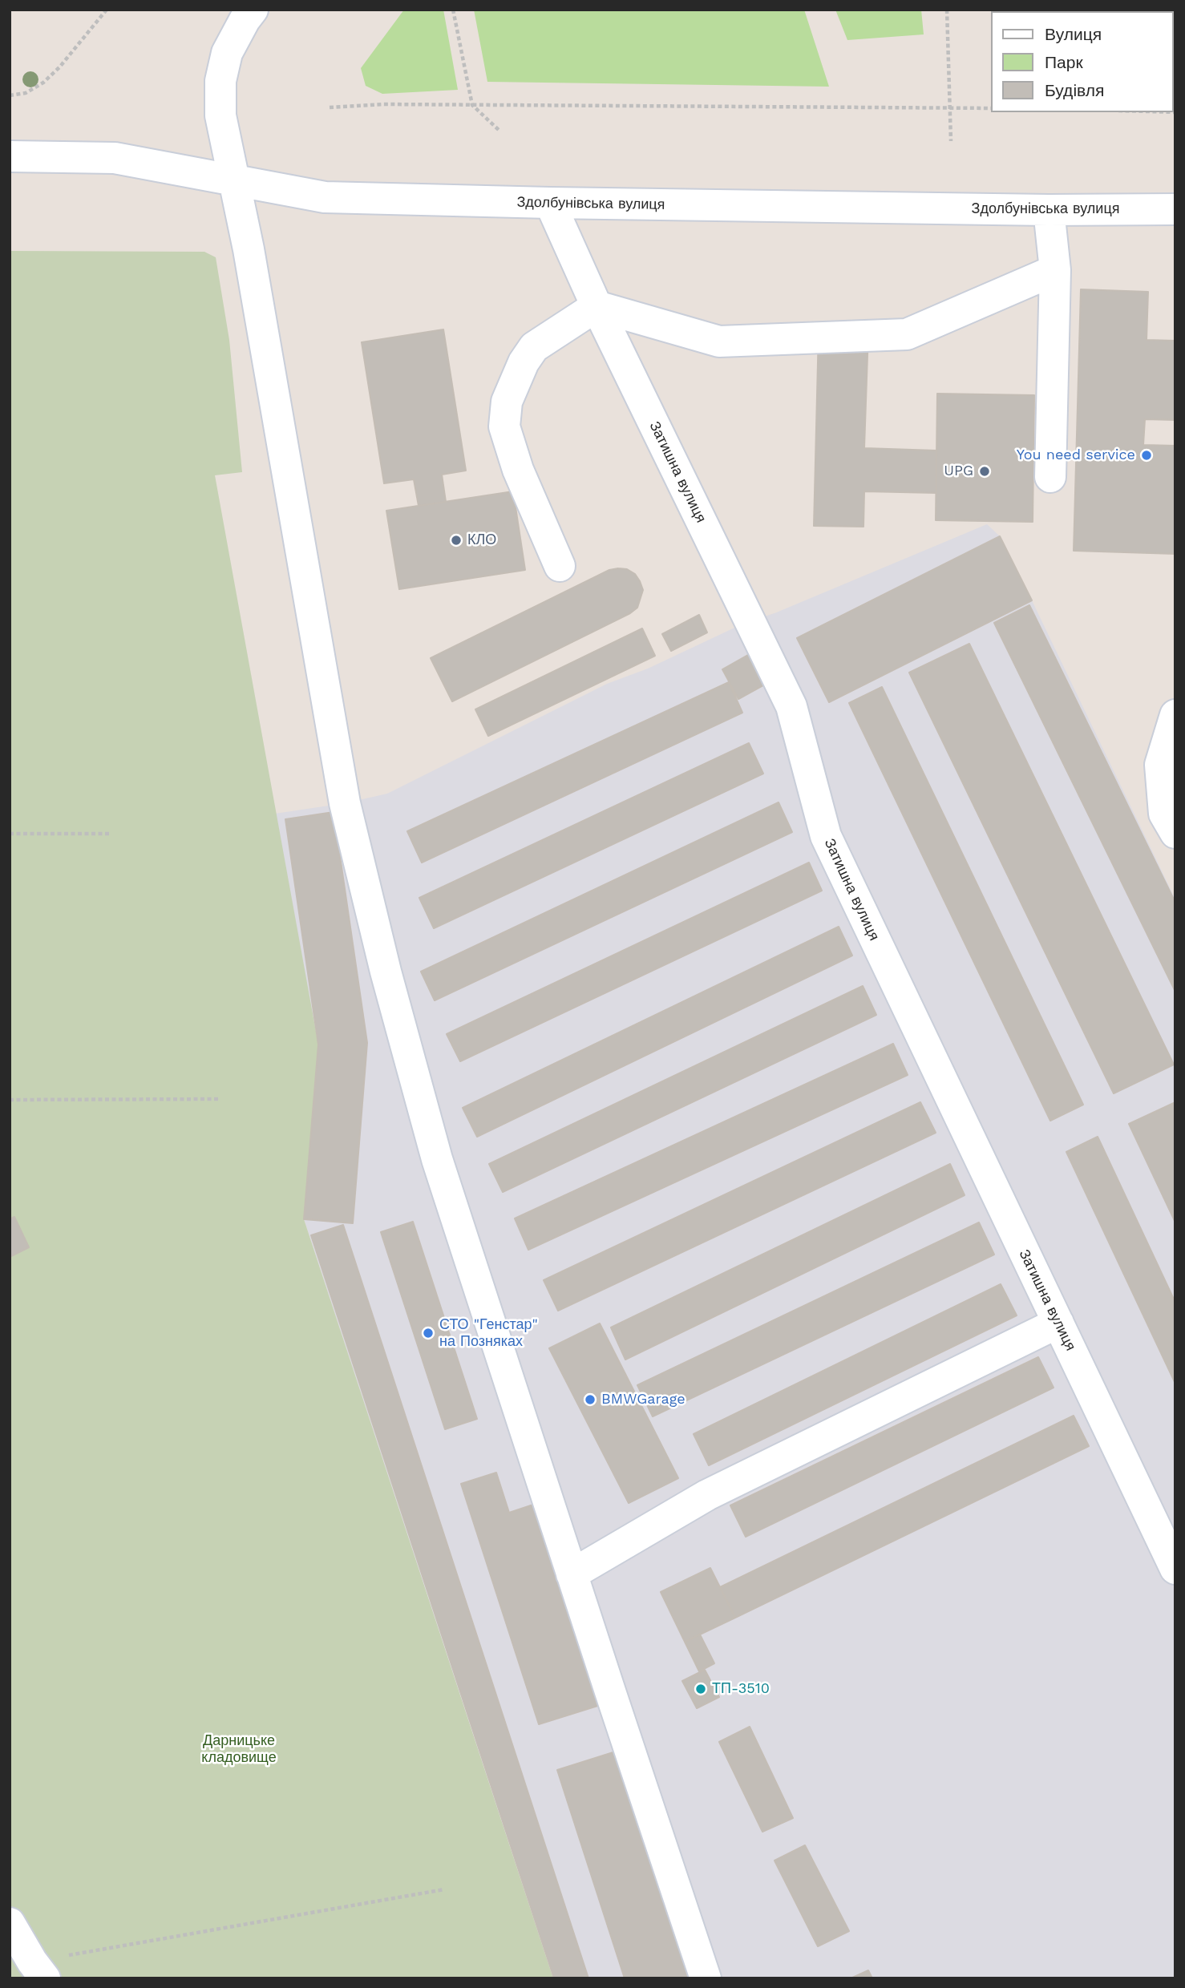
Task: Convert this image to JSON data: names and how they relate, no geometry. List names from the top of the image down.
{
  "streets": {
    "street": ["Здолбунівська вулиця", "Затишна вулиця"]
  },
  "crossings": [
    ["Здолбунівська вулиця", "Затишна вулиця"]
  ],
  "parks": ["Дарницьке кладовище"],
  "places": [
    "You need service",
    "UPG",
    "КЛО",
    "СТО \"Генстар\" на Позняках",
    "BMWGarage",
    "ТП-3510"
  ],
  "legend": ["Вулиця", "Парк", "Будівля"]
}
